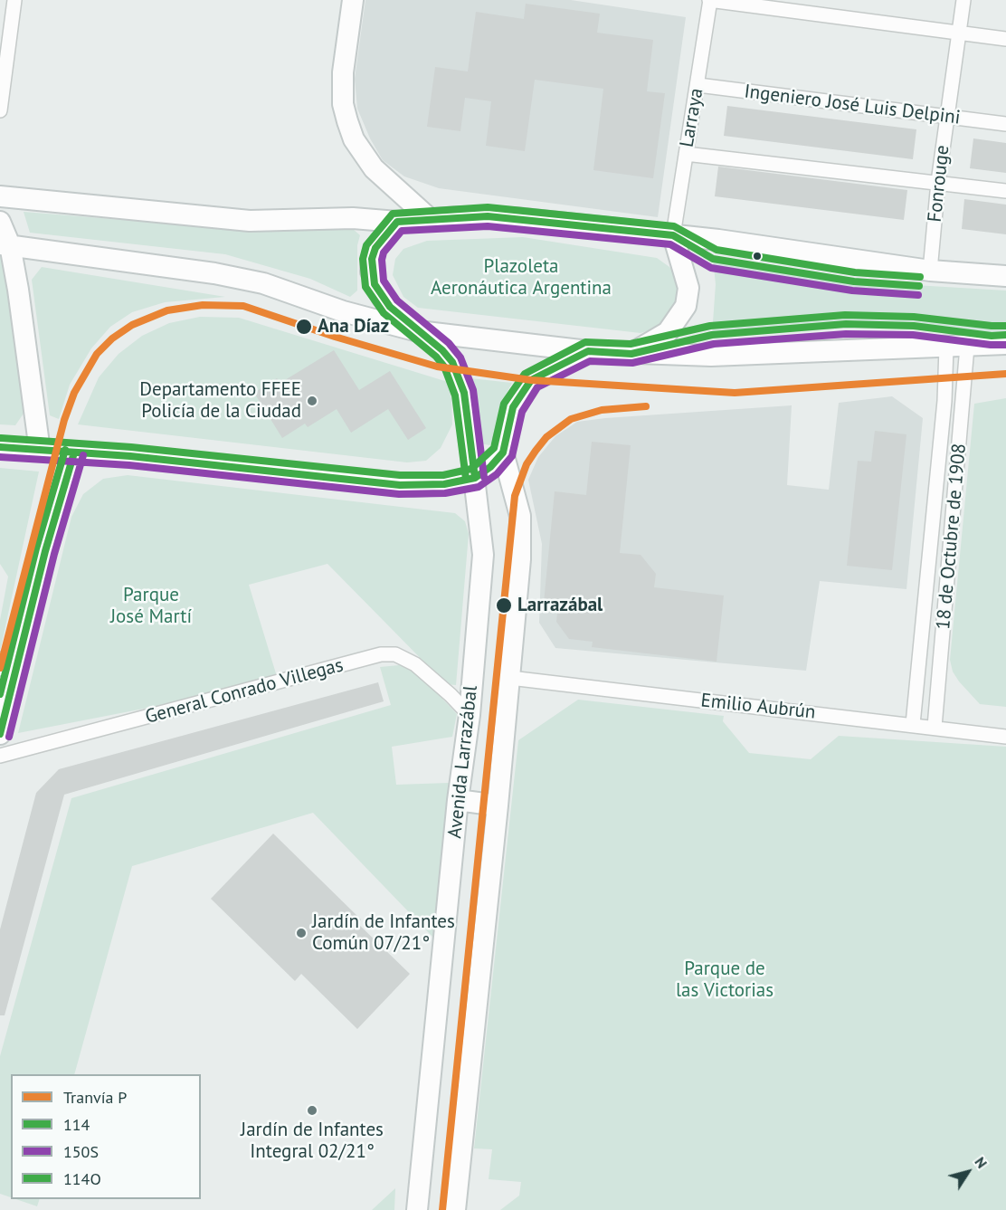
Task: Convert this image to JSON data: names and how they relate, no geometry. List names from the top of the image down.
{
  "streets": {
    "main road": ["Avenida Larrazábal"],
    "street": [
      "Ingeniero José Luis Delpini",
      "Larraya",
      "Fonrouge",
      "18 de Octubre de 1908",
      "General Conrado Villegas",
      "Emilio Aubrún"
    ]
  },
  "crossings": [
    ["Ingeniero José Luis Delpini", "Larraya"],
    ["Ingeniero José Luis Delpini", "Fonrouge"],
    ["18 de Octubre de 1908", "Emilio Aubrún"],
    ["General Conrado Villegas", "Avenida Larrazábal"],
    ["Emilio Aubrún", "Avenida Larrazábal"]
  ],
  "parks": ["Plazoleta Aeronáutica Argentina", "Parque José Martí", "Parque de las Victorias"],
  "places": [
    "Ana Díaz",
    "Departamento FFEE Policía de la Ciudad",
    "Larrazábal",
    "Jardín de Infantes Común 07/21°",
    "Jardín de Infantes Integral 02/21°"
  ],
  "lines": [
    "transit line 114O",
    "transit line 114",
    "transit line 150S",
    "tram line P"
  ],
  "legend": [
    "Tranvía P",
    "114",
    "150S",
    "114O"
  ],
  "north": "top right"
}
